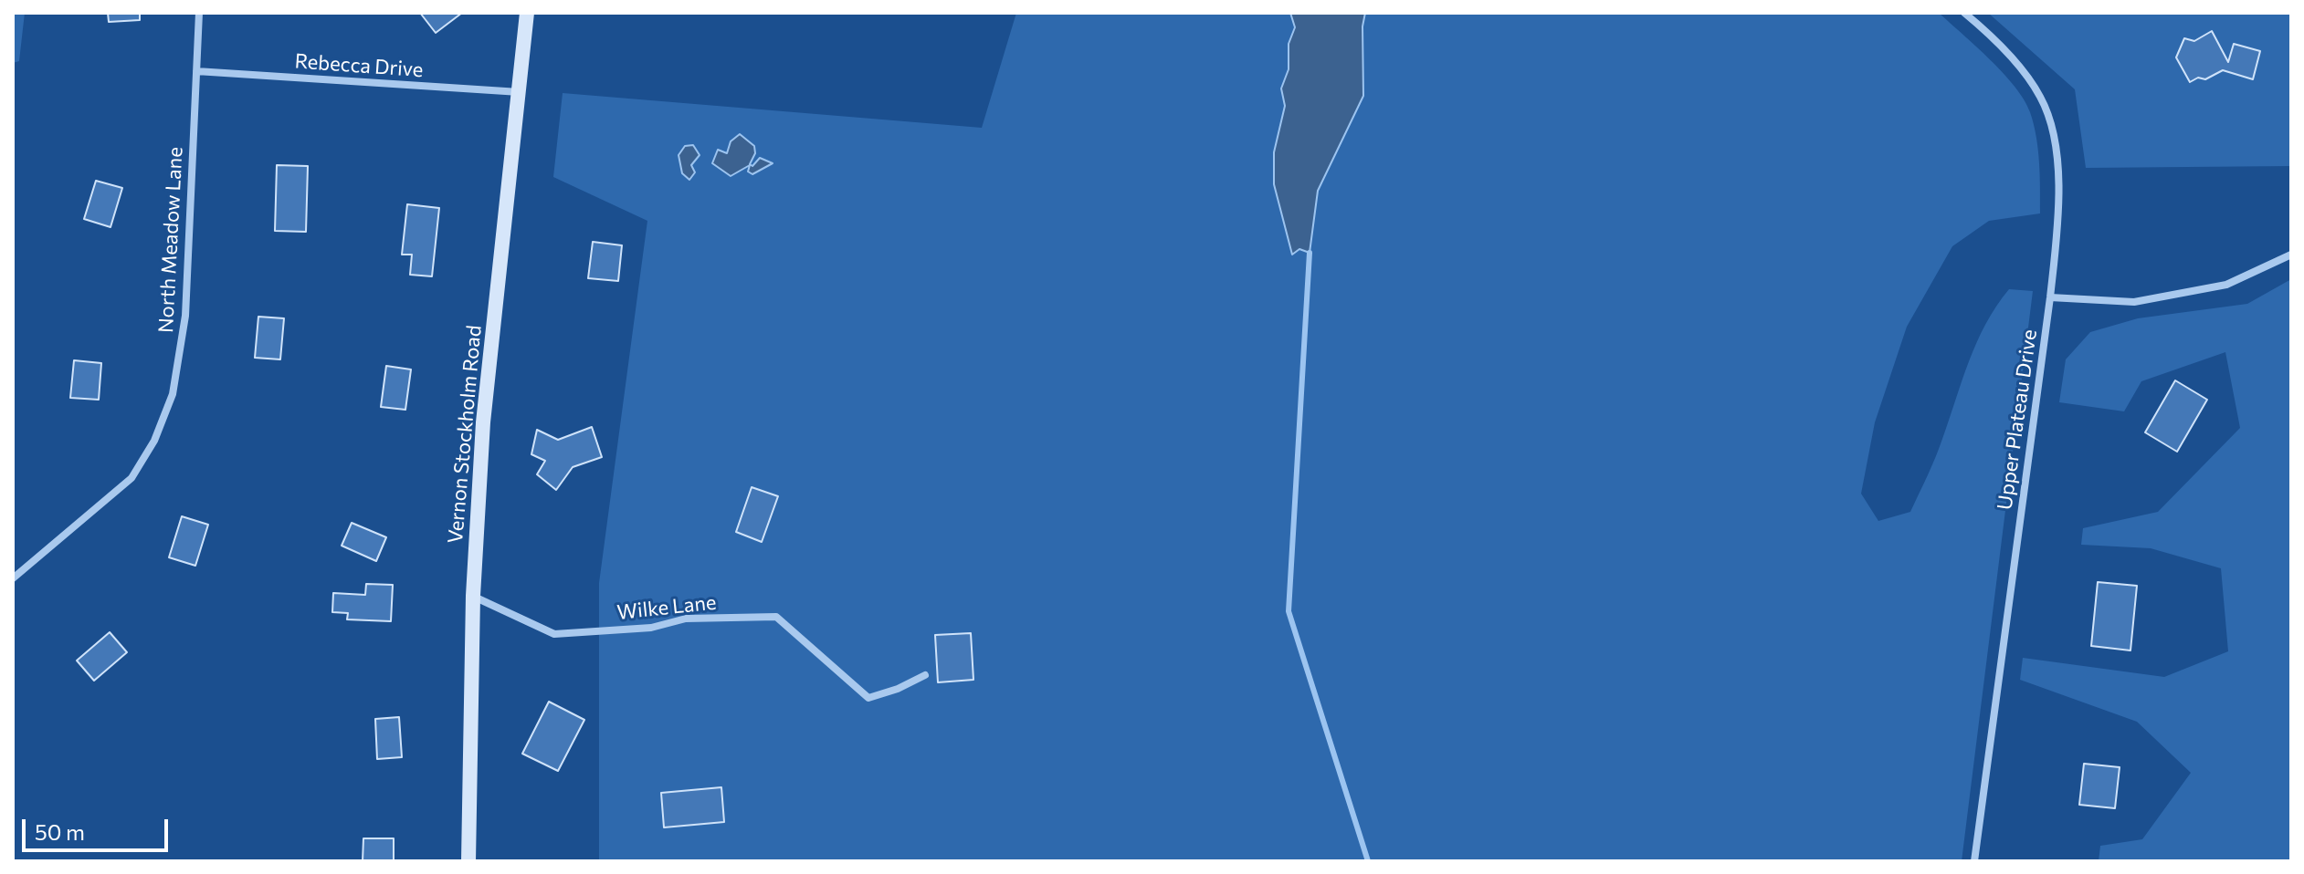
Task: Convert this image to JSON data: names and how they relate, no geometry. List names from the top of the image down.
{
  "streets": {
    "main road": ["Vernon Stockholm Road"],
    "street": [
      "Rebecca Drive",
      "North Meadow Lane",
      "Upper Plateau Drive",
      "Wilke Lane"
    ]
  },
  "crossings": [
    ["Rebecca Drive", "North Meadow Lane"],
    ["Rebecca Drive", "Vernon Stockholm Road"],
    ["Vernon Stockholm Road", "Wilke Lane"]
  ],
  "scale_bar": "50 m"
}
